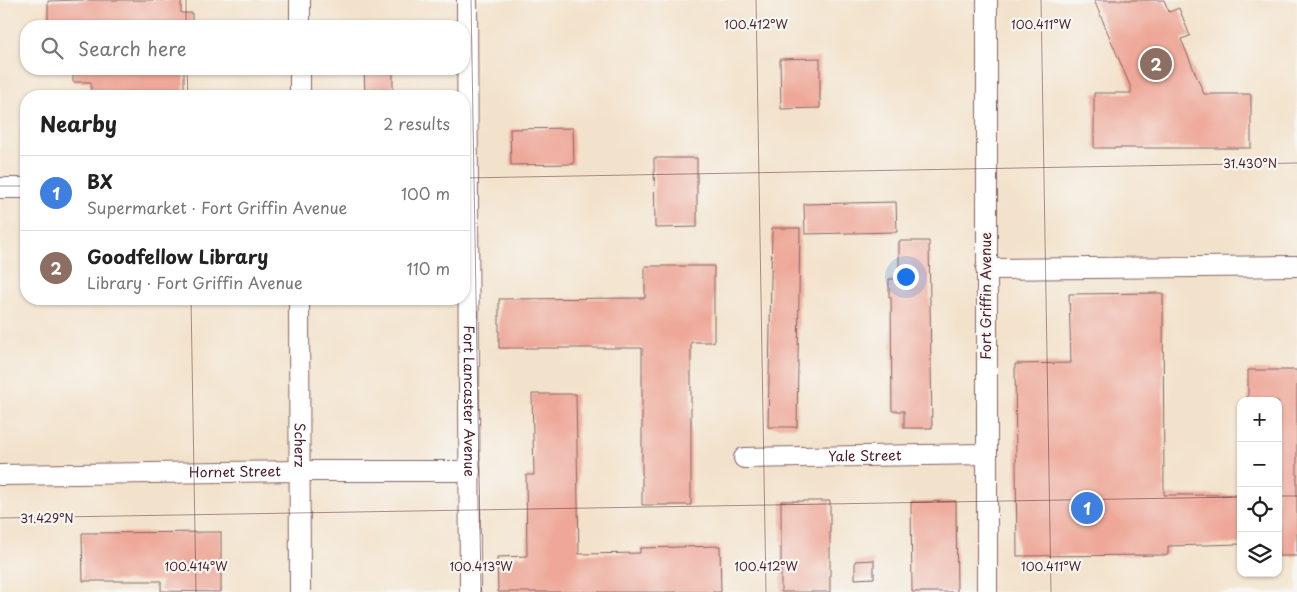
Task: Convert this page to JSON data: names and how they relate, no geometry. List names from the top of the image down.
{
  "streets": {
    "street": [
      "Fort Griffin Avenue",
      "Fort Lancaster Avenue",
      "Scherz",
      "Yale Street",
      "Hornet Street"
    ]
  },
  "crossings": [
    ["Fort Griffin Avenue", "Yale Street"],
    ["Fort Lancaster Avenue", "Hornet Street"],
    ["Scherz", "Hornet Street"]
  ],
  "page": {
    "search": "Search here",
    "pins": ["2", "1"],
    "heading": ["Nearby", "2 results"],
    "list": [
      {
        "mark": "1",
        "name": "BX",
        "note": "Supermarket · Fort Griffin Avenue",
        "value": "100 m"
      },
      {
        "mark": "2",
        "name": "Goodfellow Library",
        "note": "Library · Fort Griffin Avenue",
        "value": "110 m"
      }
    ],
    "map_buttons": ["+", "−"]
  },
  "coordinates": [
    "100.412°W",
    "100.411°W",
    "31.430°N",
    "31.429°N",
    "100.414°W",
    "100.413°W"
  ]
}
